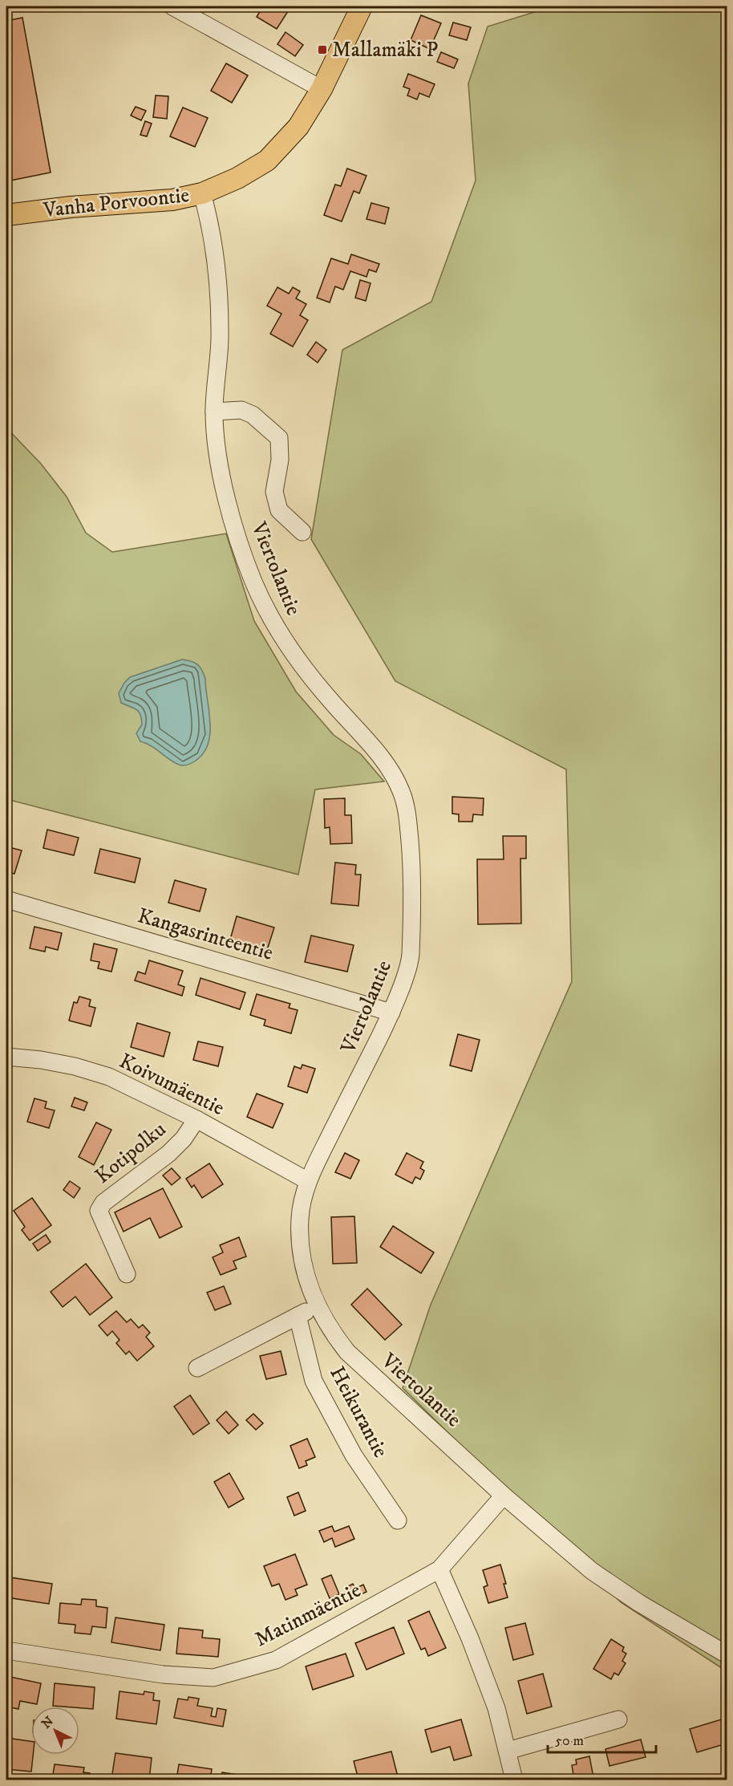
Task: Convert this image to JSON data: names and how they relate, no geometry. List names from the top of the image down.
{
  "streets": {
    "main road": ["Vanha Porvoontie"],
    "street": [
      "Viertolantie",
      "Kangasrinteentie",
      "Koivumäentie",
      "Kotipolku",
      "Heikurantie",
      "Matinmäentie"
    ]
  },
  "crossings": [
    ["Vanha Porvoontie", "Viertolantie"],
    ["Viertolantie", "Kangasrinteentie"],
    ["Viertolantie", "Koivumäentie"],
    ["Viertolantie", "Matinmäentie"],
    ["Koivumäentie", "Kotipolku"]
  ],
  "places": {
    "transit": ["Mallamäki P"]
  },
  "scale_bar": "50 m",
  "north": "top left"
}
